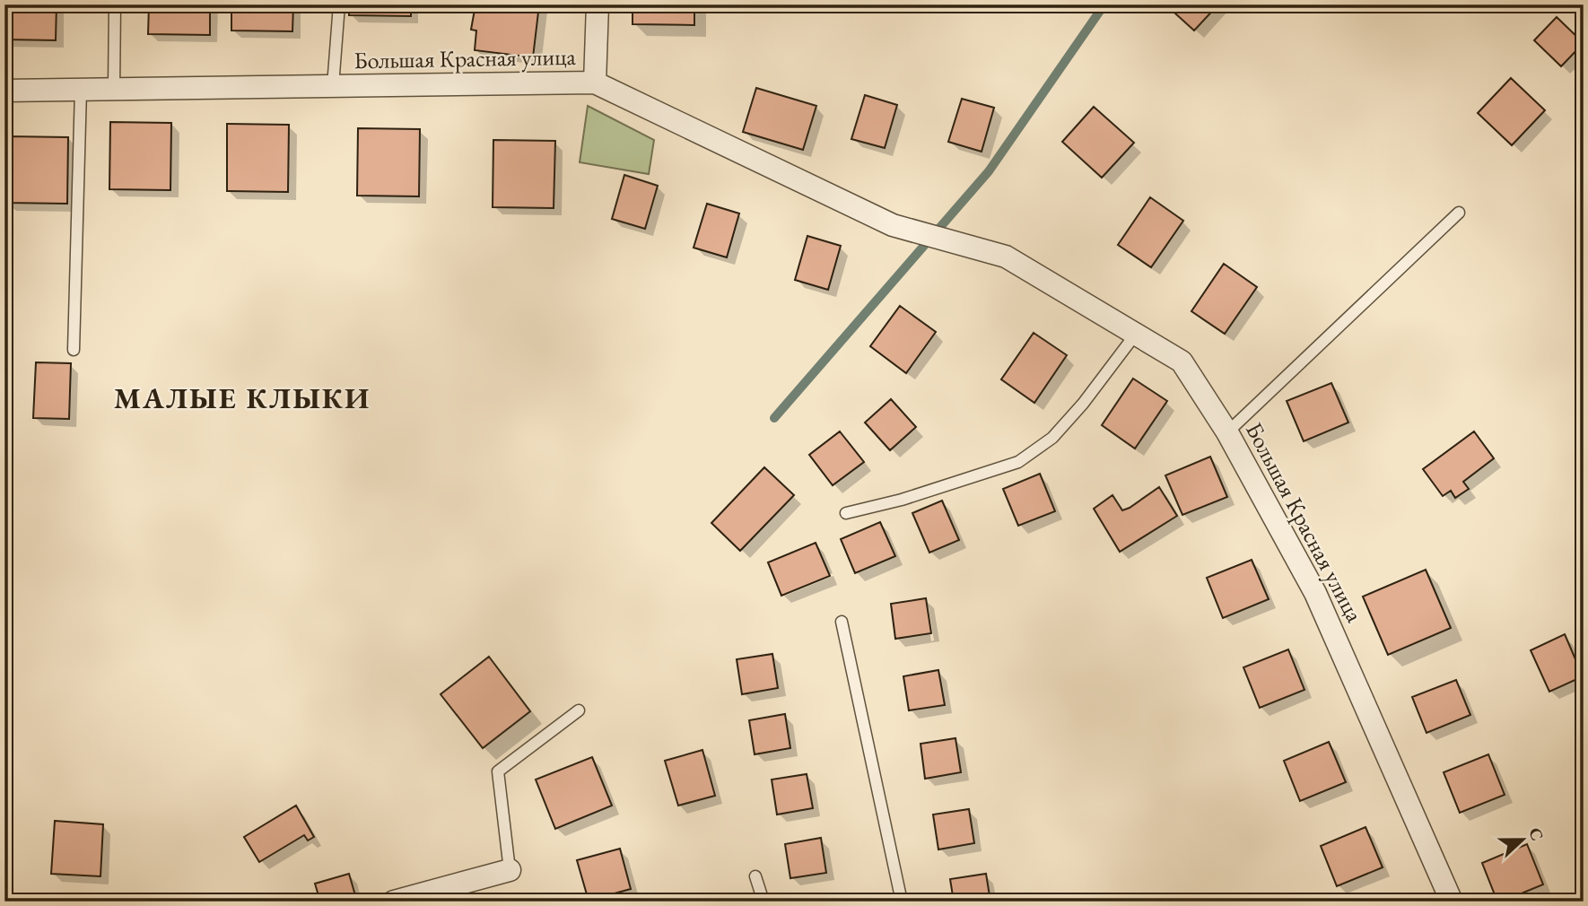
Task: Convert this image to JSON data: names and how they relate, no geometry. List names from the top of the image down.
{
  "streets": {
    "street": ["Большая Красная улица"]
  },
  "districts": ["МАЛЫЕ КЛЫКИ"],
  "north": "right"
}
